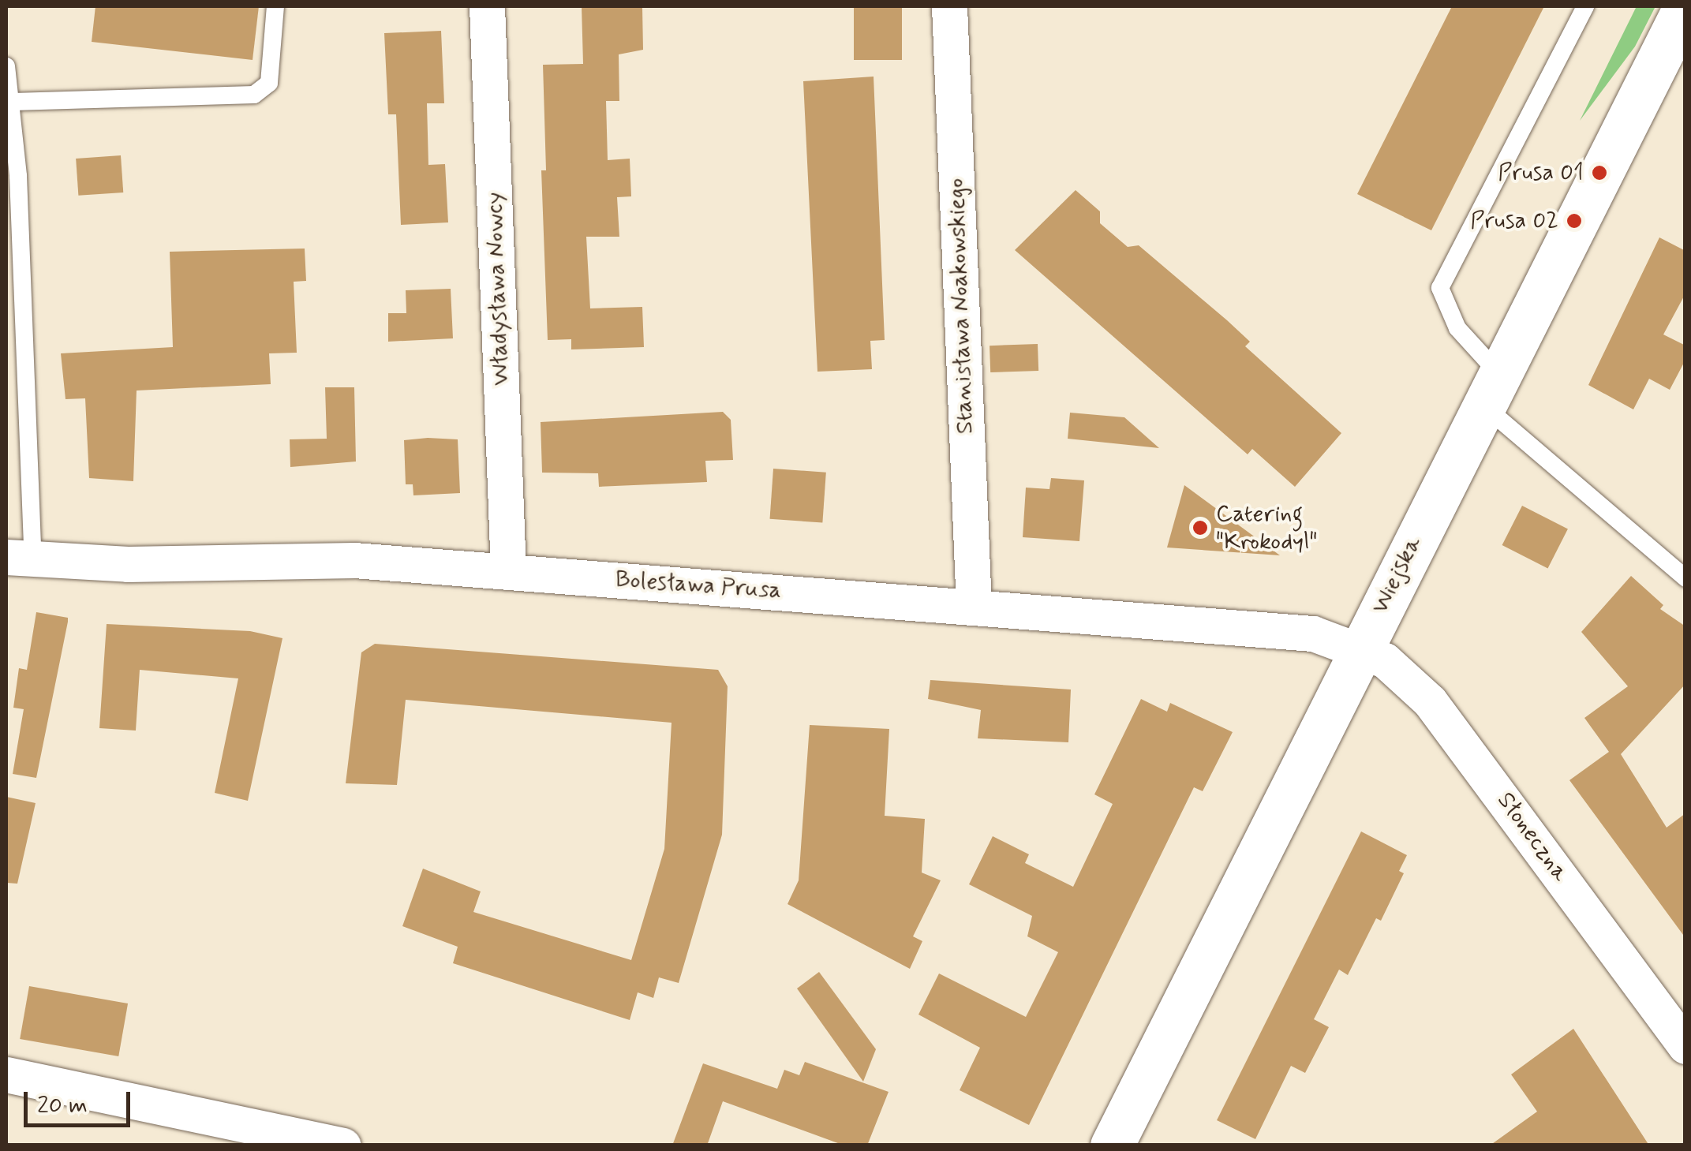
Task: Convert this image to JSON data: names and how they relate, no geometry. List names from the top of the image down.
{
  "streets": {
    "street": [
      "Władysława Nowcy",
      "Stanisława Noakowskiego",
      "Wiejska",
      "Bolesława Prusa",
      "Słoneczna"
    ]
  },
  "crossings": [
    ["Władysława Nowcy", "Bolesława Prusa"],
    ["Stanisława Noakowskiego", "Bolesława Prusa"],
    ["Wiejska", "Bolesława Prusa"],
    ["Wiejska", "Słoneczna"],
    ["Bolesława Prusa", "Słoneczna"]
  ],
  "places": ["Prusa 01", "Prusa 02", "Catering \"Krokodyl\""],
  "scale_bar": "20 m"
}
